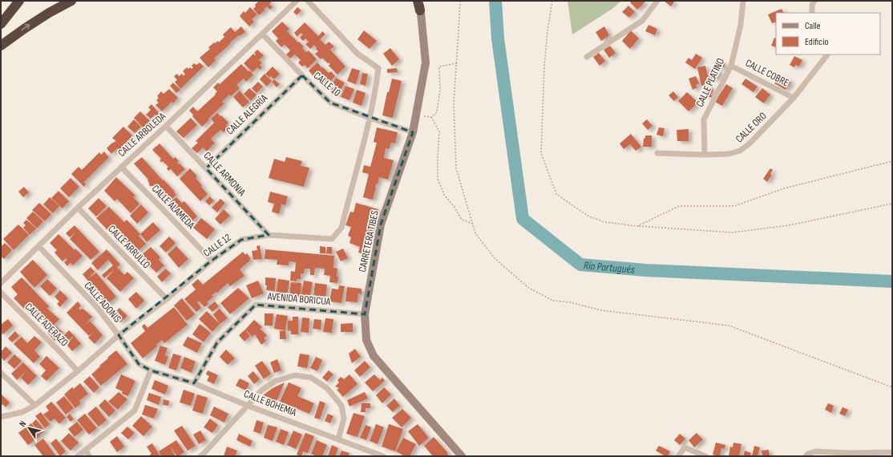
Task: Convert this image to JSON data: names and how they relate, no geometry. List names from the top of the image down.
{
  "streets": {
    "street": [
      "CALLE COBRE",
      "CALLE PLATINO",
      "CALLE 10",
      "CALLE ALEGRÍA",
      "CALLE ORO",
      "CALLE ARBOLEDA",
      "CALLE ARMONIA",
      "CALLE ALAMEDA",
      "CARRETERA TIBES",
      "CALLE 12",
      "CALLE ARRULLO",
      "AVENIDA BORICUA",
      "CALLE ADONIS",
      "CALLE ADERAZO",
      "CALLE BOHEMIA"
    ]
  },
  "crossings": [
    ["CALLE COBRE", "CALLE PLATINO"],
    ["CALLE COBRE", "CALLE ORO"],
    ["CALLE PLATINO", "CALLE ORO"],
    ["CALLE 10", "CALLE ALEGRÍA"],
    ["CALLE 10", "CALLE ARBOLEDA"],
    ["CALLE 10", "CARRETERA TIBES"],
    ["CALLE 10", "CALLE 12"],
    ["CALLE ALEGRÍA", "CALLE ARMONIA"],
    ["CALLE ARBOLEDA", "CALLE ARMONIA"],
    ["CALLE ARBOLEDA", "CALLE ALAMEDA"],
    ["CALLE ARBOLEDA", "CALLE ARRULLO"],
    ["CALLE ARBOLEDA", "CALLE ADONIS"],
    ["CALLE ARMONIA", "CALLE 12"],
    ["CALLE ALAMEDA", "CALLE 12"],
    ["CARRETERA TIBES", "AVENIDA BORICUA"],
    ["CALLE 12", "CALLE ARRULLO"],
    ["CALLE 12", "CALLE ADONIS"],
    ["CALLE 12", "CALLE ADERAZO"],
    ["AVENIDA BORICUA", "CALLE BOHEMIA"],
    ["CALLE ADONIS", "CALLE BOHEMIA"]
  ],
  "water": ["Río Portugués"],
  "legend": ["Calle", "Edificio"],
  "north": "top left"
}
